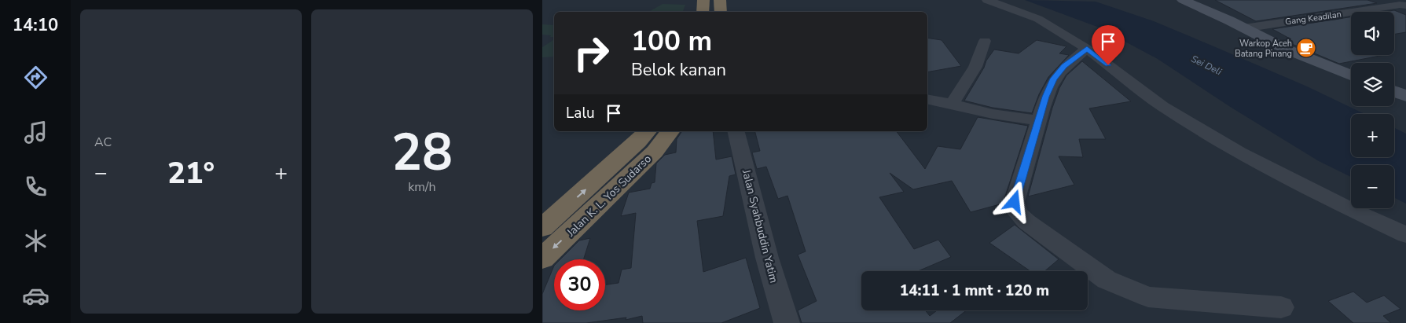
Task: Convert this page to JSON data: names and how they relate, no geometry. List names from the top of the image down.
{
  "streets": {
    "highway": ["Jalan K. L. Yos Sudarso"],
    "street": ["Gang Keadilan", "Jalan Syahbuddin Yatim"]
  },
  "water": ["Sei Deli"],
  "places": {
    "cafe": ["Warkop Aceh Batang Pinang"]
  },
  "page": {
    "tabs": "14:10",
    "tile": [
      "AC",
      ["28", "km/h"]
    ],
    "map_buttons": ["+", "−"],
    "turn": ["100 m", "Belok kanan"],
    "then": "Lalu",
    "heat": ["−", "21°", "+"],
    "limit": "30",
    "trip": "14:11 · 1 mnt · 120 m"
  }
}
